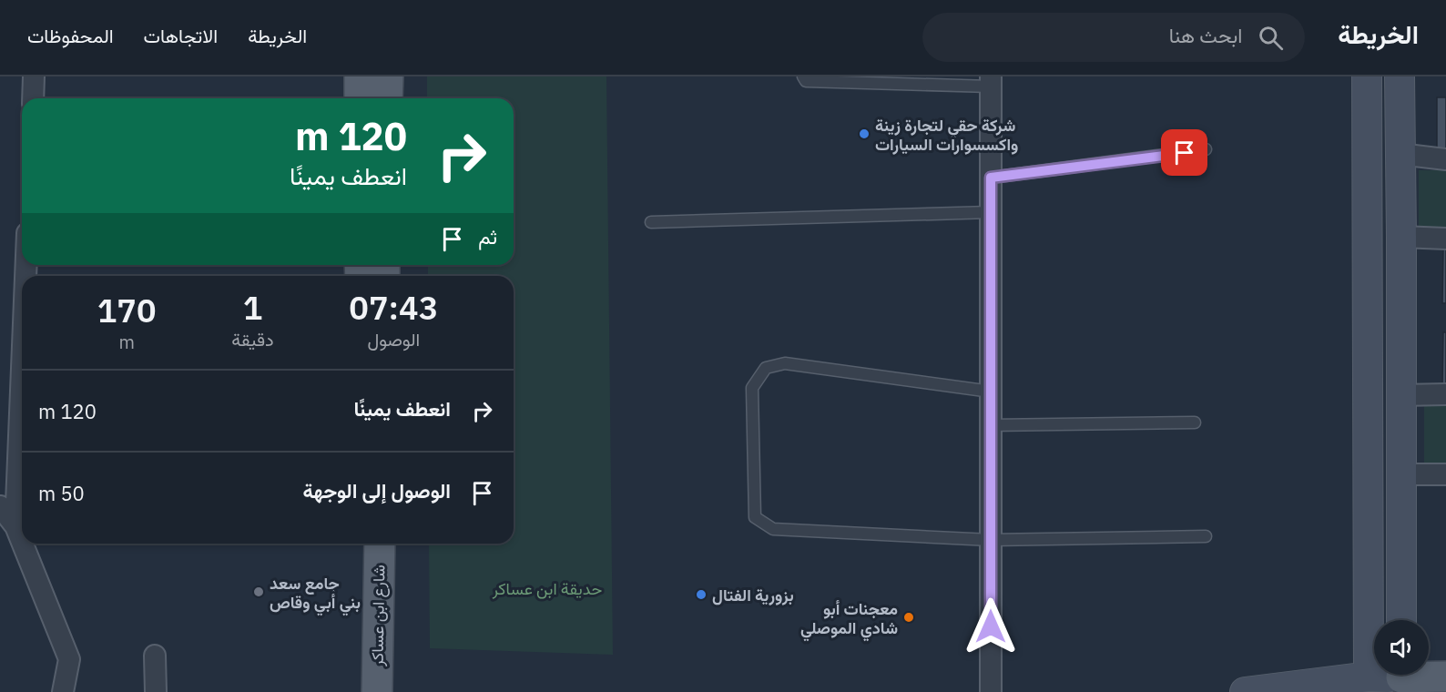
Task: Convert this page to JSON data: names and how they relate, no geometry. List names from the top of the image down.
{
  "streets": {
    "main road": ["شارع ابن عساكر"]
  },
  "parks": ["حديقة ابن عساكر"],
  "places": [
    "شركة حقي لتجارة زينة واكسسوارات السيارات",
    "جامع سعد بني أبي وقاص",
    "بزورية الفتال",
    "معجنات أبو شادي الموصلي"
  ],
  "page": {
    "header": "الخريطة",
    "search": "ابحث هنا",
    "nav": ["الخريطة", "الاتجاهات", "المحفوظات"],
    "turn": ["120 m", "انعطف يمينًا"],
    "then": "ثم",
    "eta": [
      "07:43",
      "الوصول",
      "1",
      "دقيقة",
      "170",
      "m"
    ],
    "list": [
      {
        "name": "انعطف يمينًا",
        "value": "120 m"
      },
      {
        "name": "الوصول إلى الوجهة",
        "value": "50 m"
      }
    ]
  }
}
